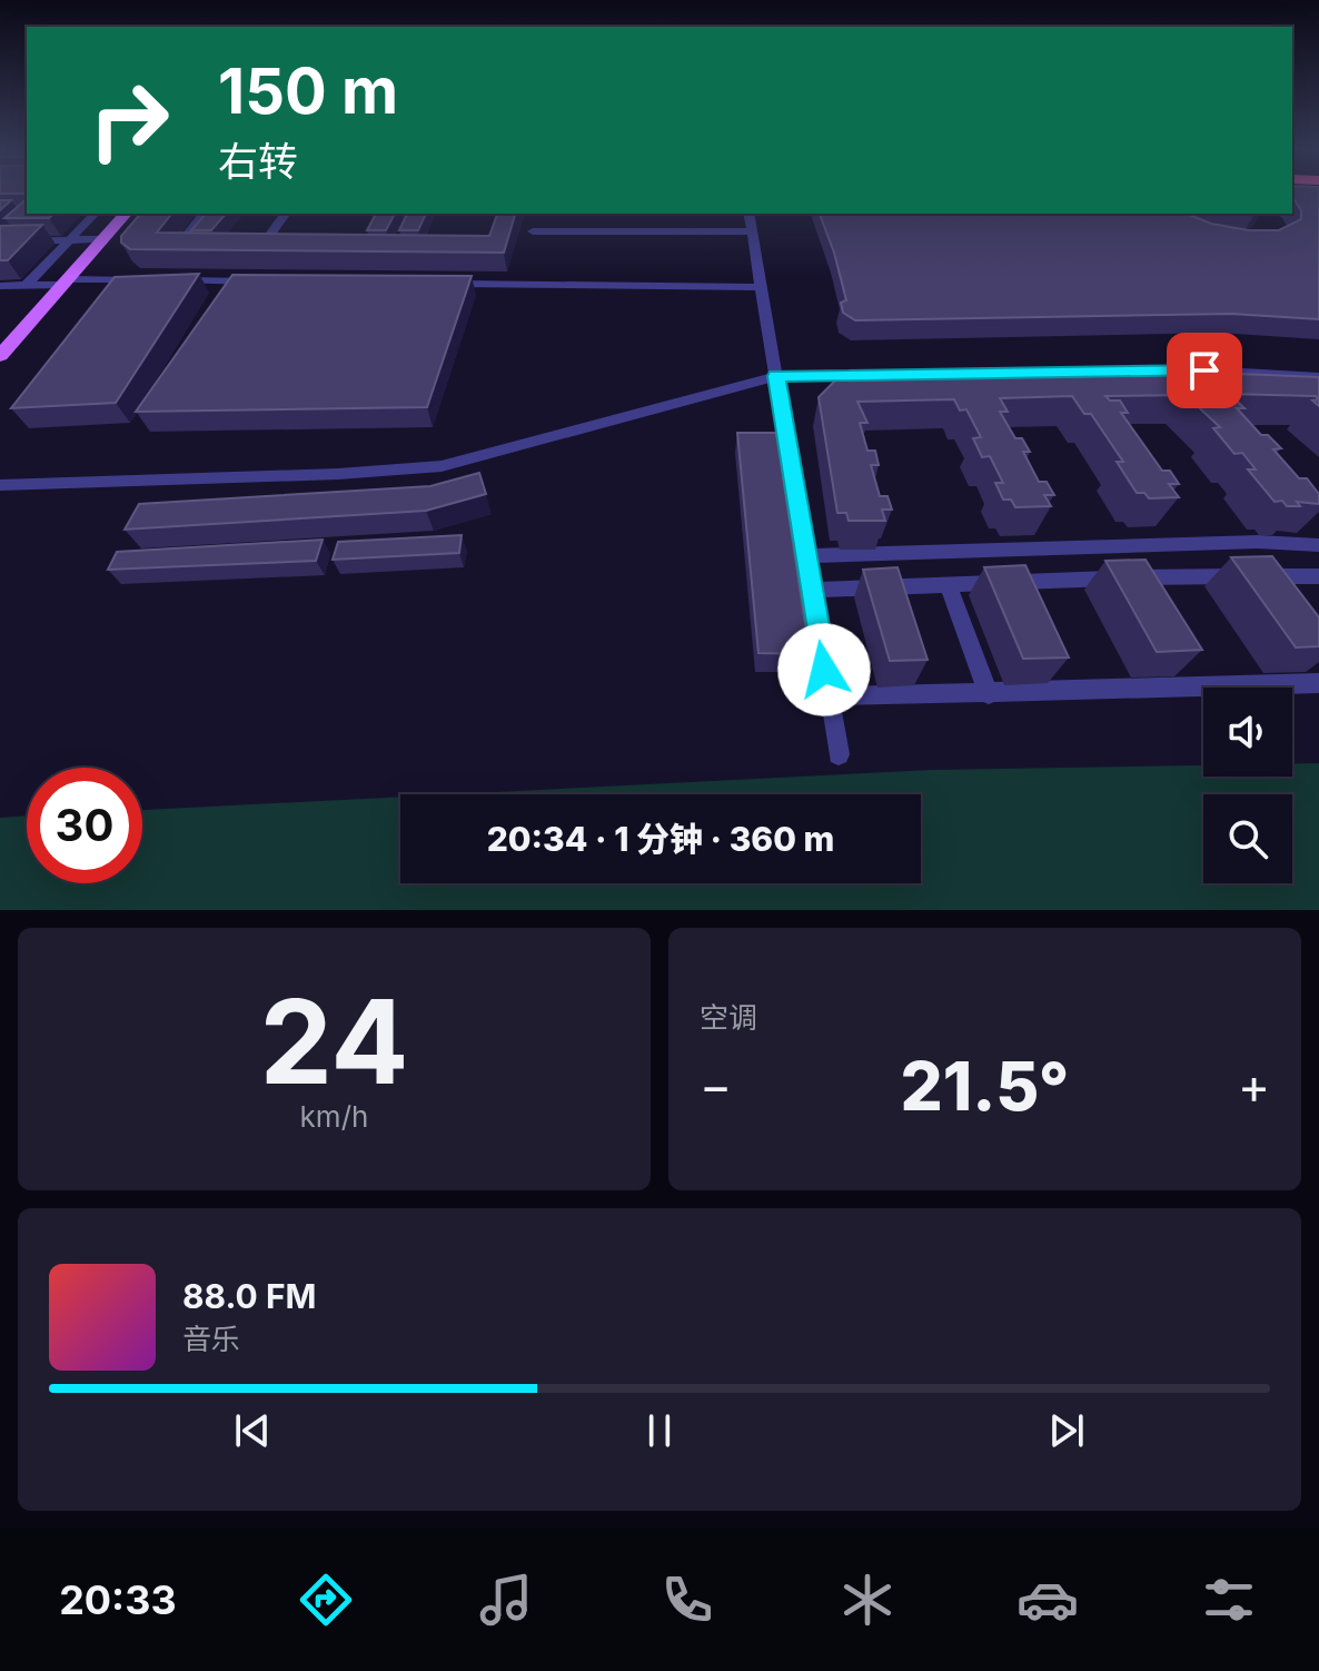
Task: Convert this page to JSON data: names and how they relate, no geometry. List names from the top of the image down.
{
  "page": {
    "turn": ["150 m", "右转"],
    "limit": "30",
    "trip": "20:34 · 1 分钟 · 360 m",
    "tile": [
      ["24", "km/h"],
      "空调"
    ],
    "heat": ["−", "21.5°", "+"],
    "song": ["88.0 FM", "音乐"],
    "tabs": "20:33"
  }
}
